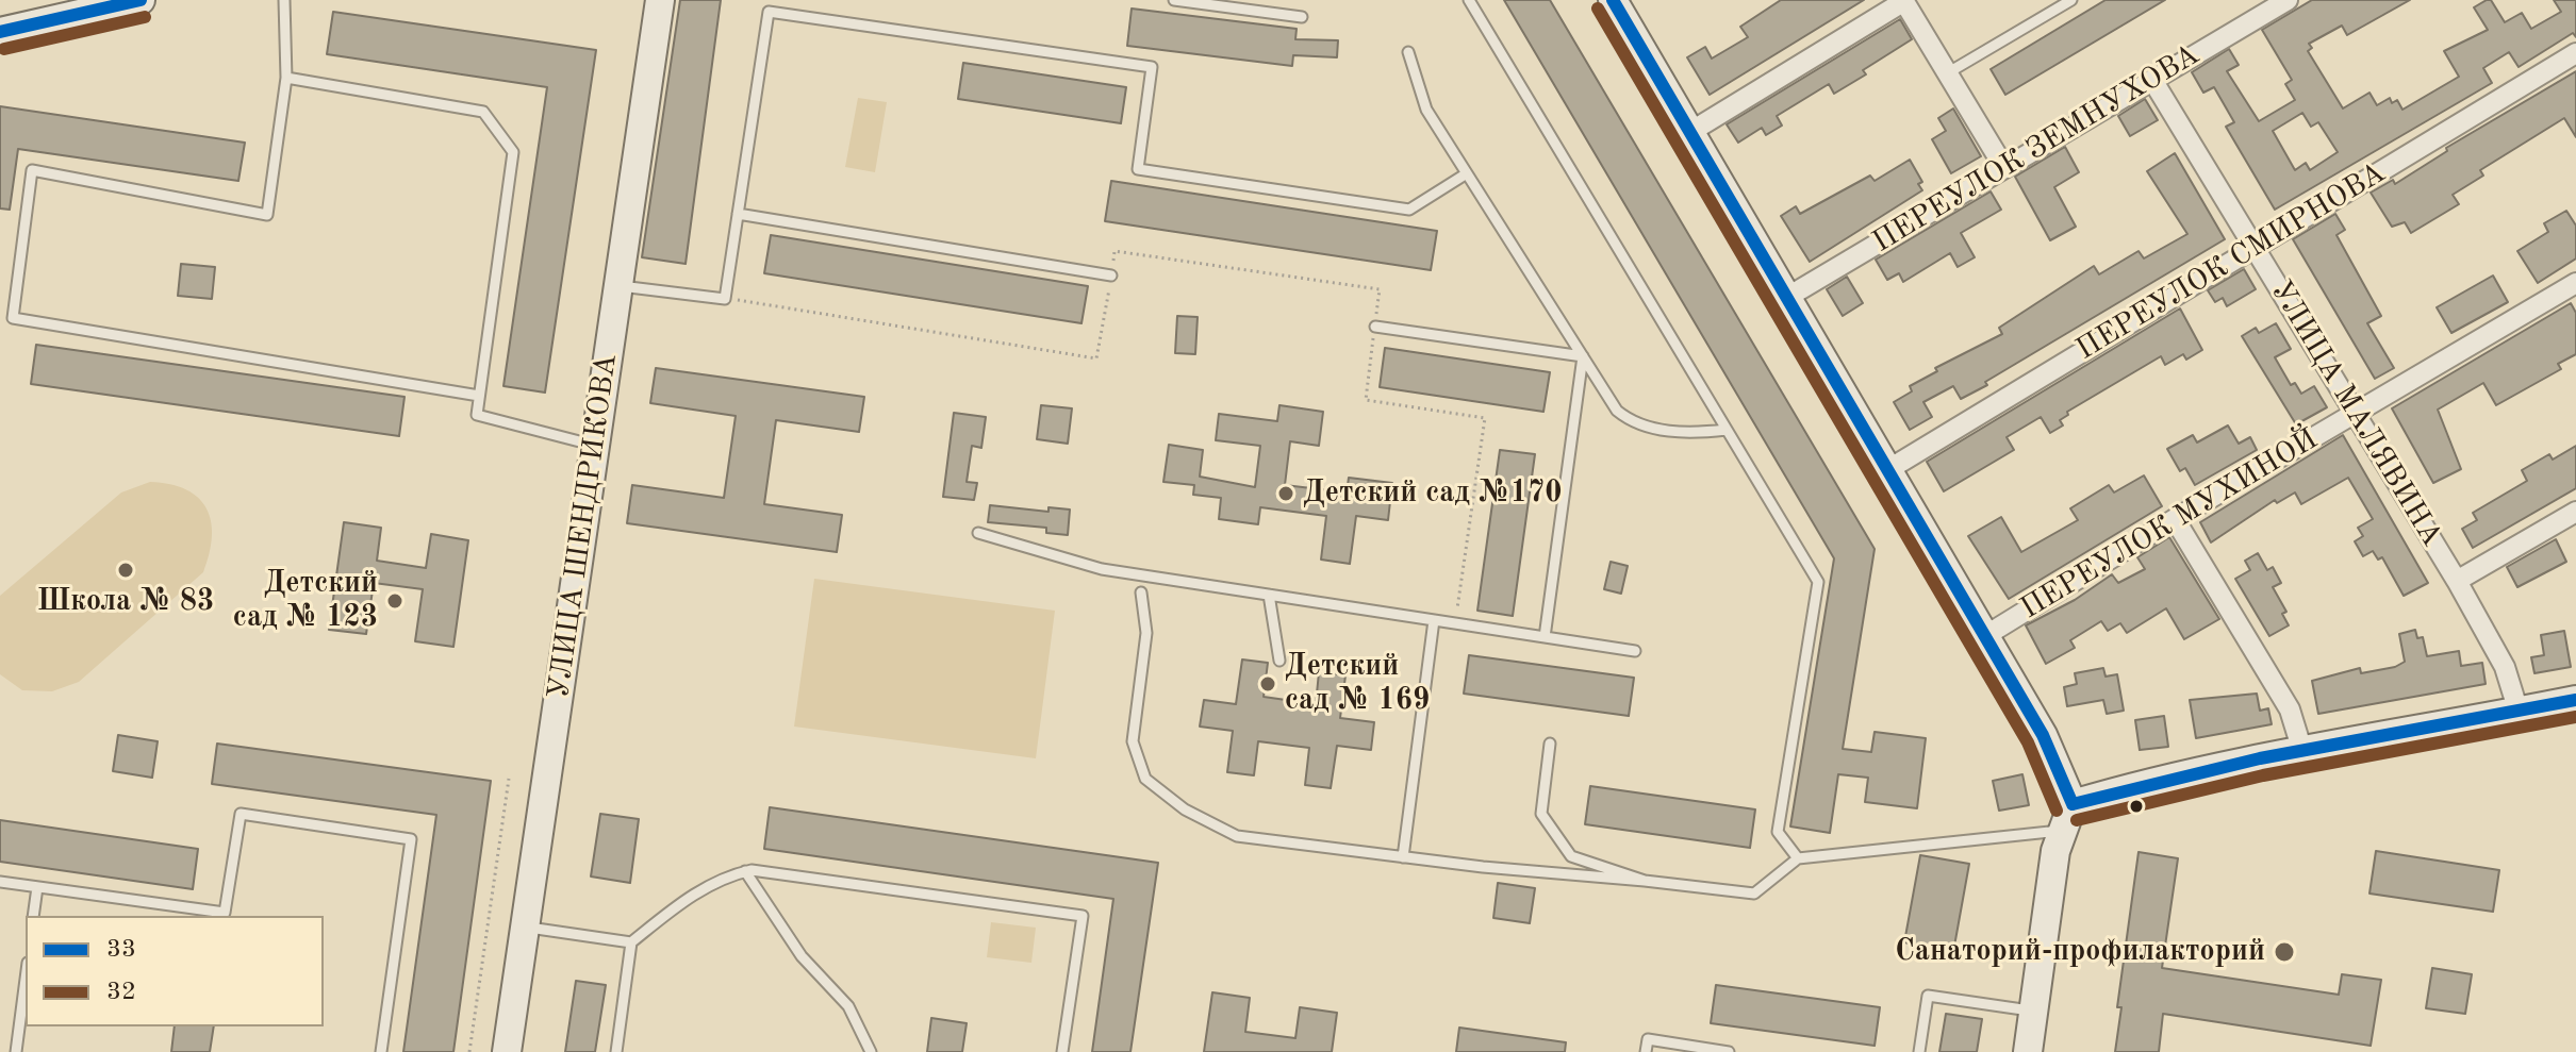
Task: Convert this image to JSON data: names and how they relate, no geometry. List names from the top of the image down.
{
  "streets": {
    "street": [
      "ПЕРЕУЛОК ЗЕМНУХОВА",
      "ПЕРЕУЛОК СМИРНОВА",
      "УЛИЦА МАЛЯВИНА",
      "ПЕРЕУЛОК МУХИНОЙ",
      "УЛИЦА ШЕНДРИКОВА"
    ]
  },
  "crossings": [
    ["ПЕРЕУЛОК ЗЕМНУХОВА", "УЛИЦА МАЛЯВИНА"],
    ["ПЕРЕУЛОК СМИРНОВА", "УЛИЦА МАЛЯВИНА"],
    ["УЛИЦА МАЛЯВИНА", "ПЕРЕУЛОК МУХИНОЙ"]
  ],
  "places": [
    "Детский сад №170",
    "Школа № 83",
    "Детский сад № 123",
    "Детский сад № 169",
    "Cанаторий-профилакторий"
  ],
  "lines": ["transit line 33", "transit line 32"],
  "legend": ["33", "32"]
}
